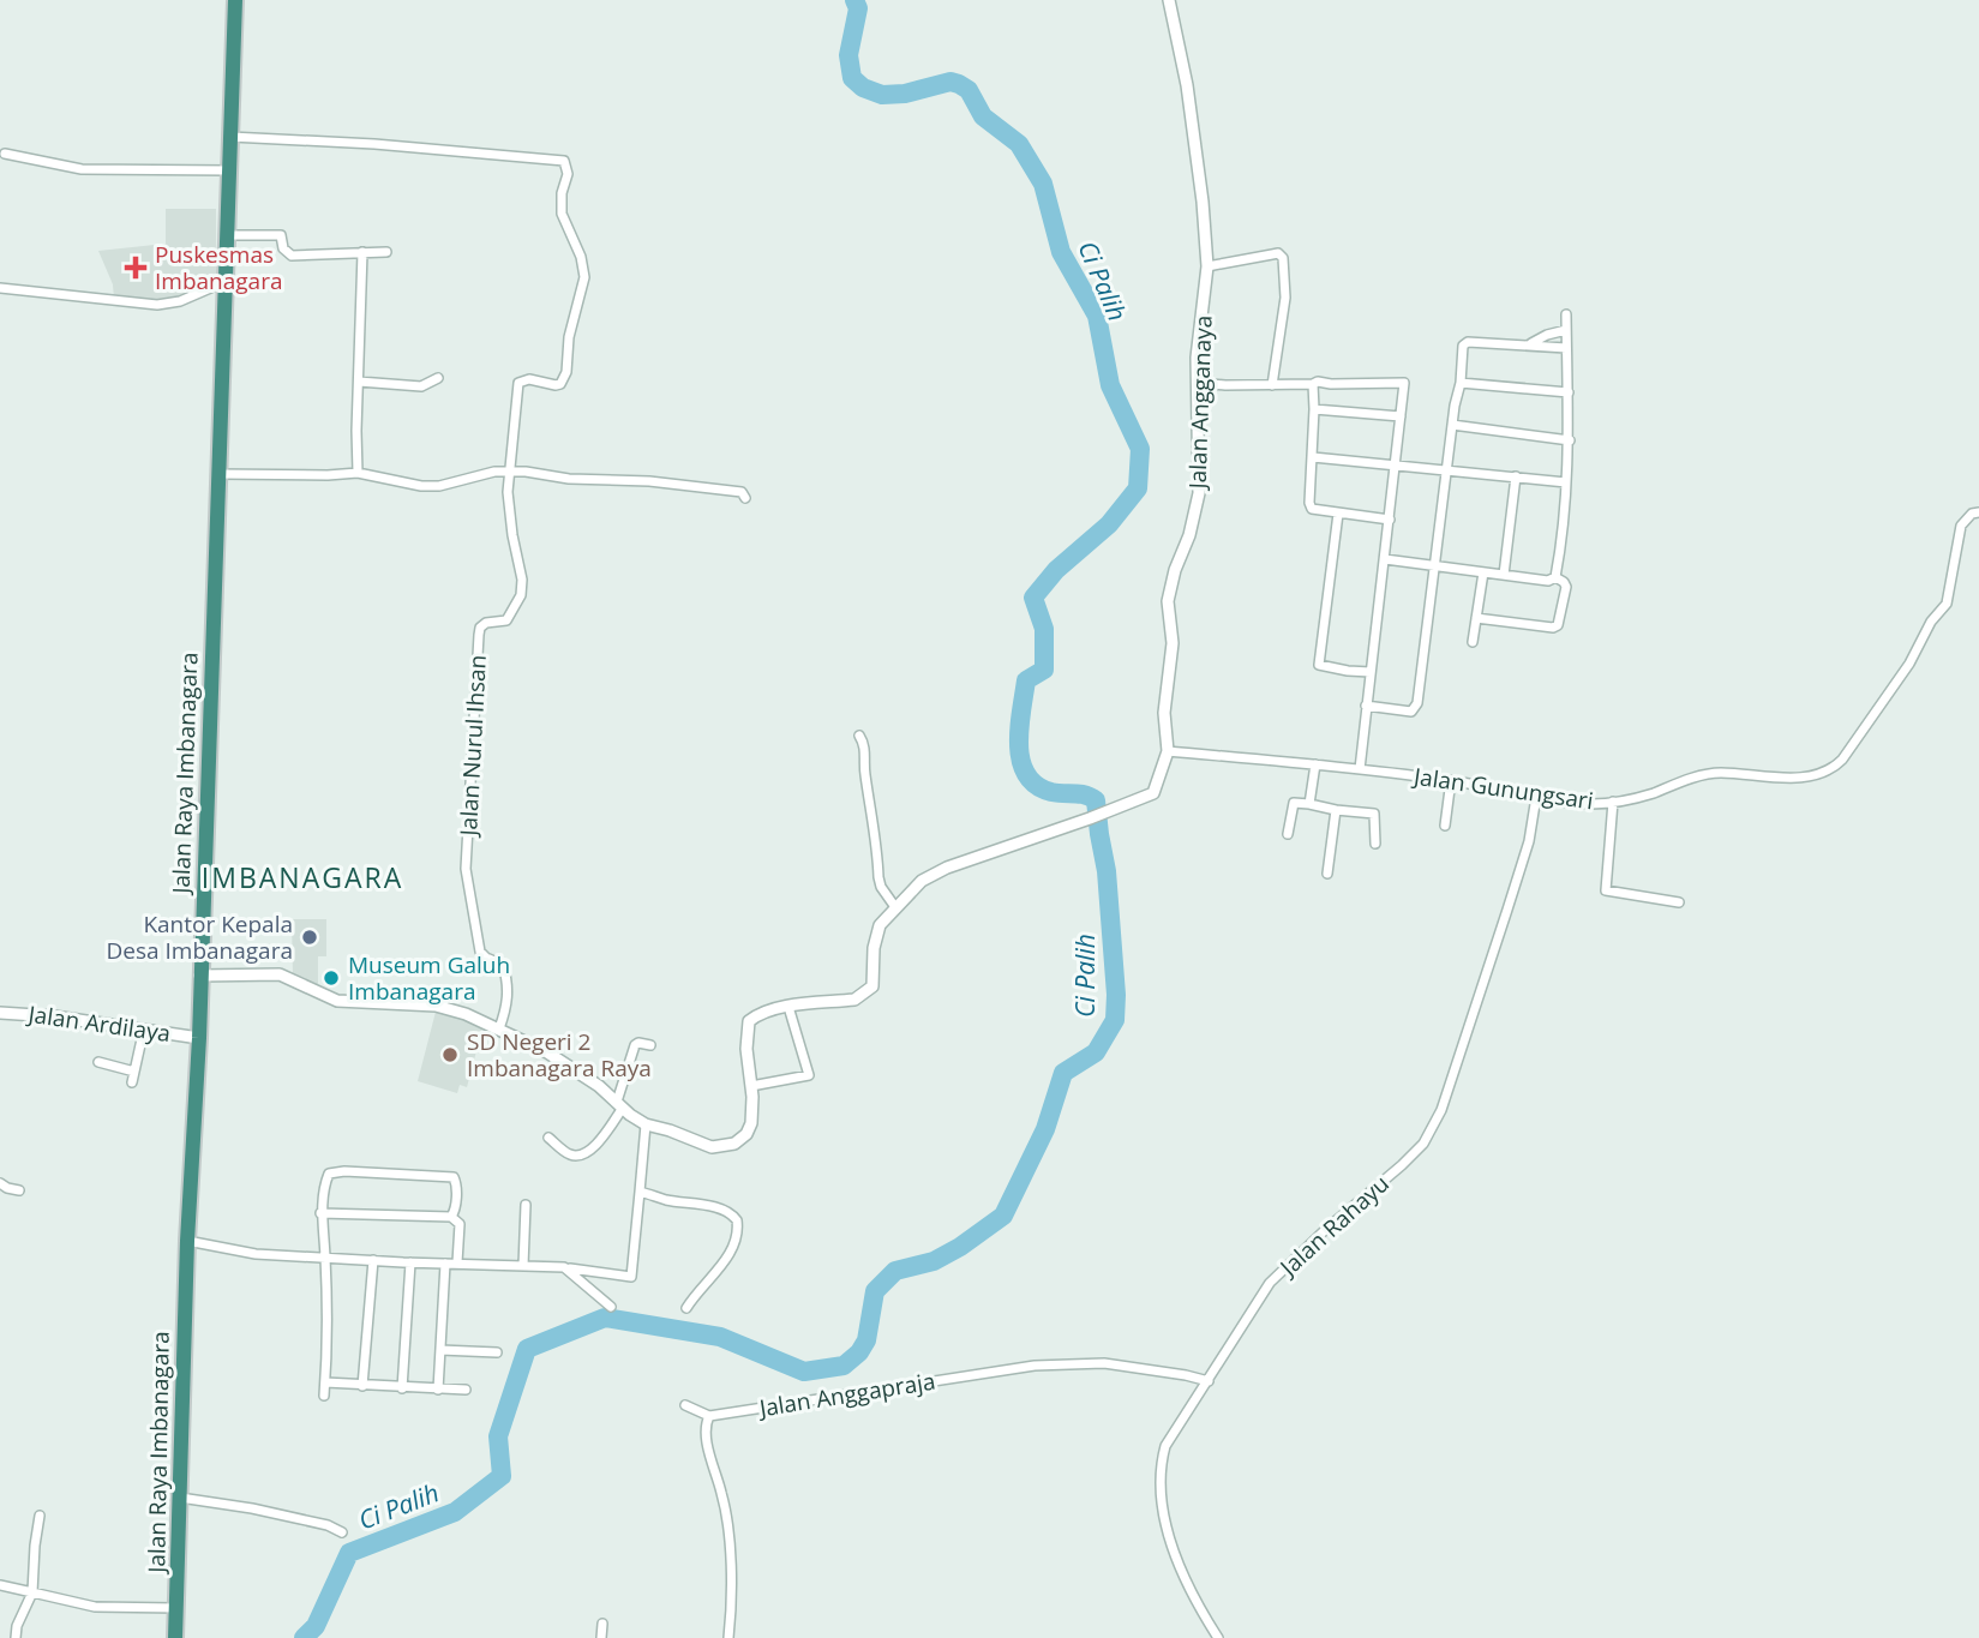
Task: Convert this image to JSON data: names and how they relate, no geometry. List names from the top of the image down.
{
  "streets": {
    "highway": ["Jalan Raya Imbanagara"],
    "street": [
      "Jalan Angganaya",
      "Jalan Nurul Ihsan",
      "Jalan Gunungsari",
      "Jalan Ardilaya",
      "Jalan Rahayu",
      "Jalan Anggapraja"
    ]
  },
  "crossings": [
    ["Jalan Angganaya", "Jalan Gunungsari"],
    ["Jalan Raya Imbanagara", "Jalan Ardilaya"],
    ["Jalan Gunungsari", "Jalan Rahayu"],
    ["Jalan Rahayu", "Jalan Anggapraja"]
  ],
  "districts": ["IMBANAGARA"],
  "water": ["Ci Palih"],
  "places": {
    "health": ["Puskesmas Imbanagara"],
    "other": ["Kantor Kepala Desa Imbanagara", "Museum Galuh Imbanagara", "SD Negeri 2 Imbanagara Raya"]
  }
}
